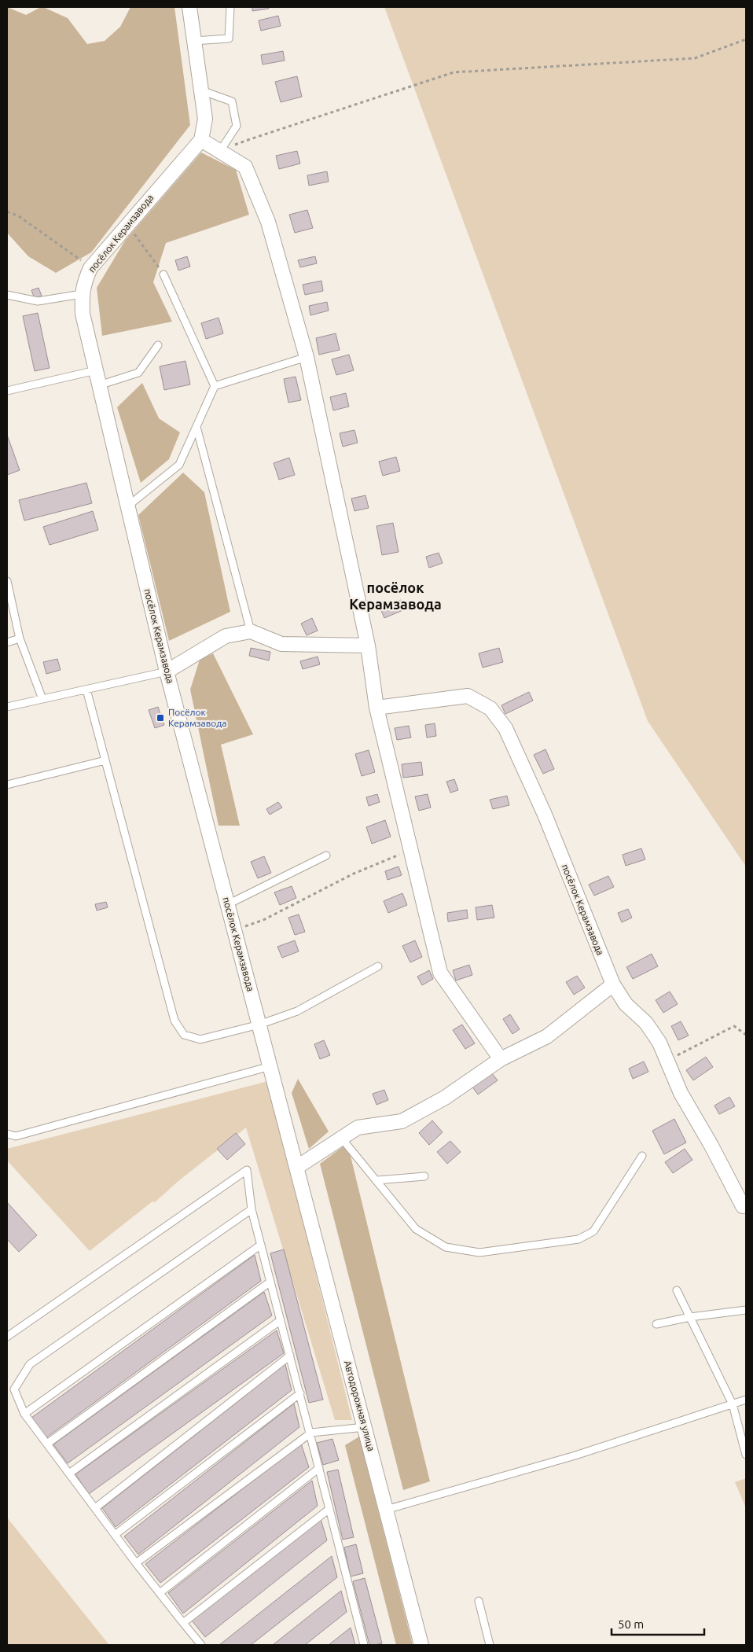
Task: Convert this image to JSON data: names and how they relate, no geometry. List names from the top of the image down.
{
  "streets": {
    "street": ["посёлок Керамзавода", "Автодорожная улица"]
  },
  "crossings": [
    ["посёлок Керамзавода", "Автодорожная улица"]
  ],
  "districts": ["посёлок Керамзавода"],
  "places": {
    "transit": ["Посёлок Керамзавода"]
  },
  "scale_bar": "50 m"
}
